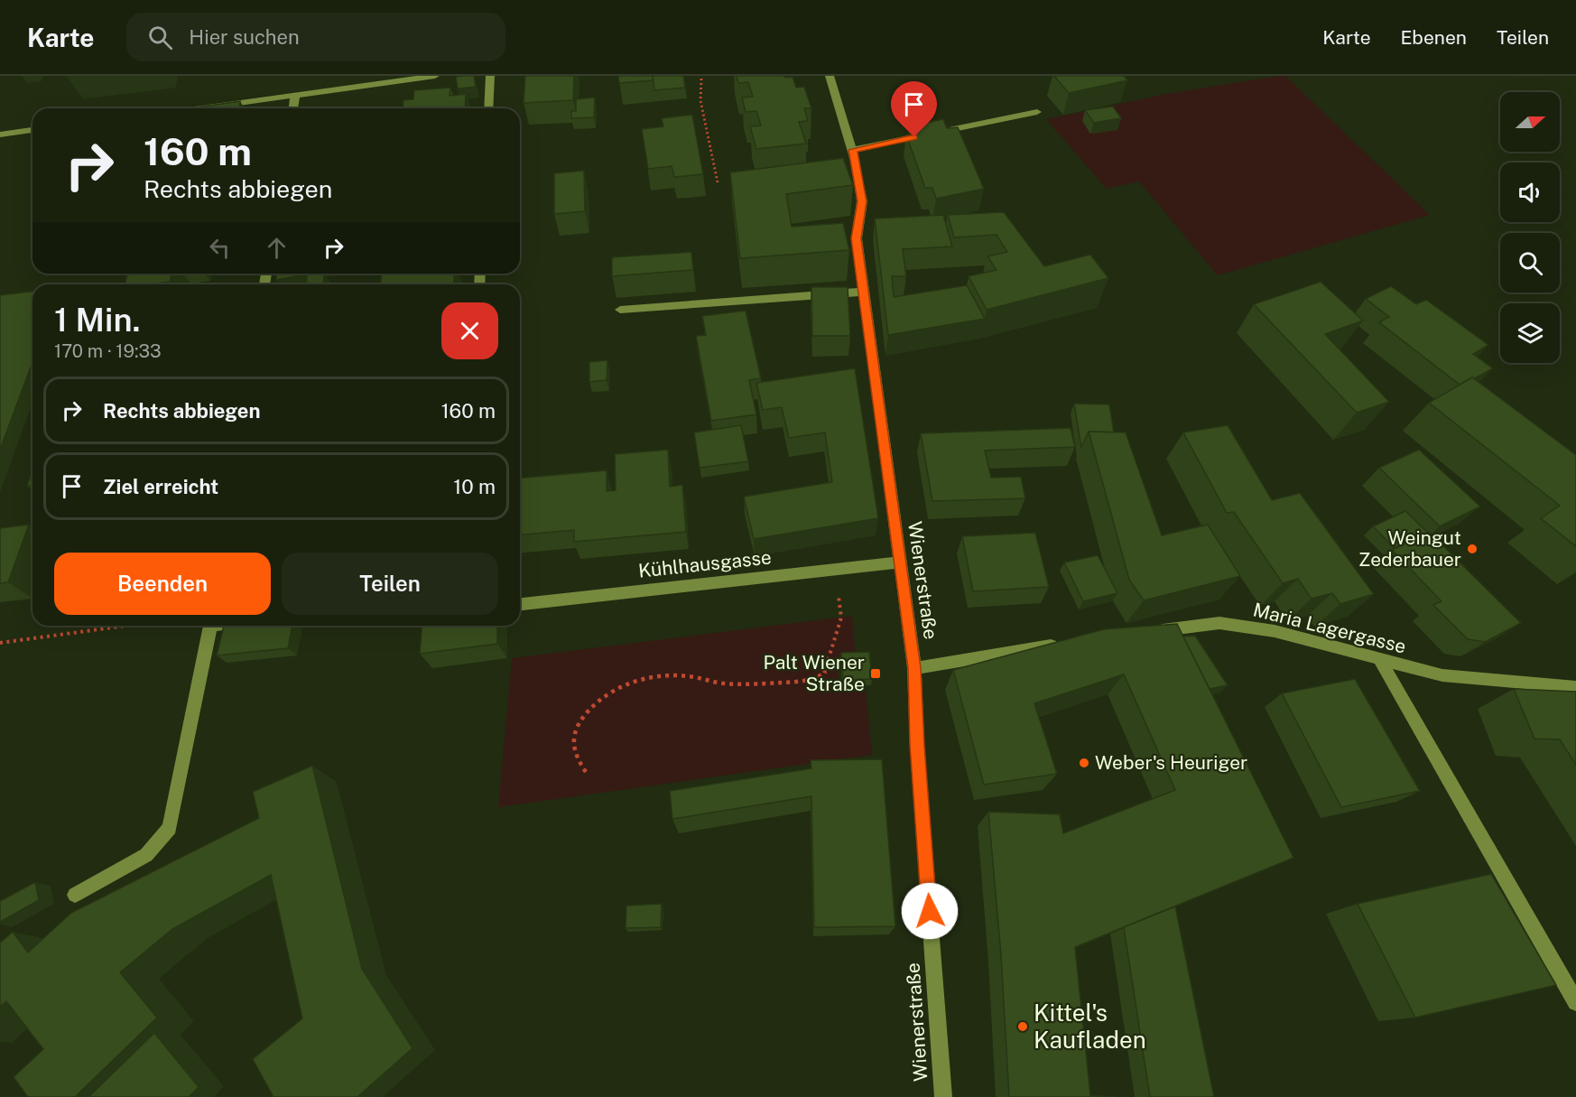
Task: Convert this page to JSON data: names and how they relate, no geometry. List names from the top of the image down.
{
  "streets": {
    "street": ["Kühlhausgasse", "Wienerstraße", "Maria Lagergasse"]
  },
  "crossings": [
    ["Kühlhausgasse", "Wienerstraße"]
  ],
  "places": {
    "other": ["Weingut Zederbauer", "Weber's Heuriger", "Kittel's Kaufladen"],
    "transit": ["Palt Wiener Straße"]
  },
  "north": "right",
  "page": {
    "header": "Karte",
    "search": "Hier suchen",
    "nav": ["Karte", "Ebenen", "Teilen"],
    "turn": ["160 m", "Rechts abbiegen"],
    "heading": ["1 Min.", "170 m · 19:33"],
    "list": [
      {
        "name": "Rechts abbiegen",
        "value": "160 m"
      },
      {
        "name": "Ziel erreicht",
        "value": "10 m"
      }
    ],
    "buttons": ["Beenden", "Teilen"]
  }
}
